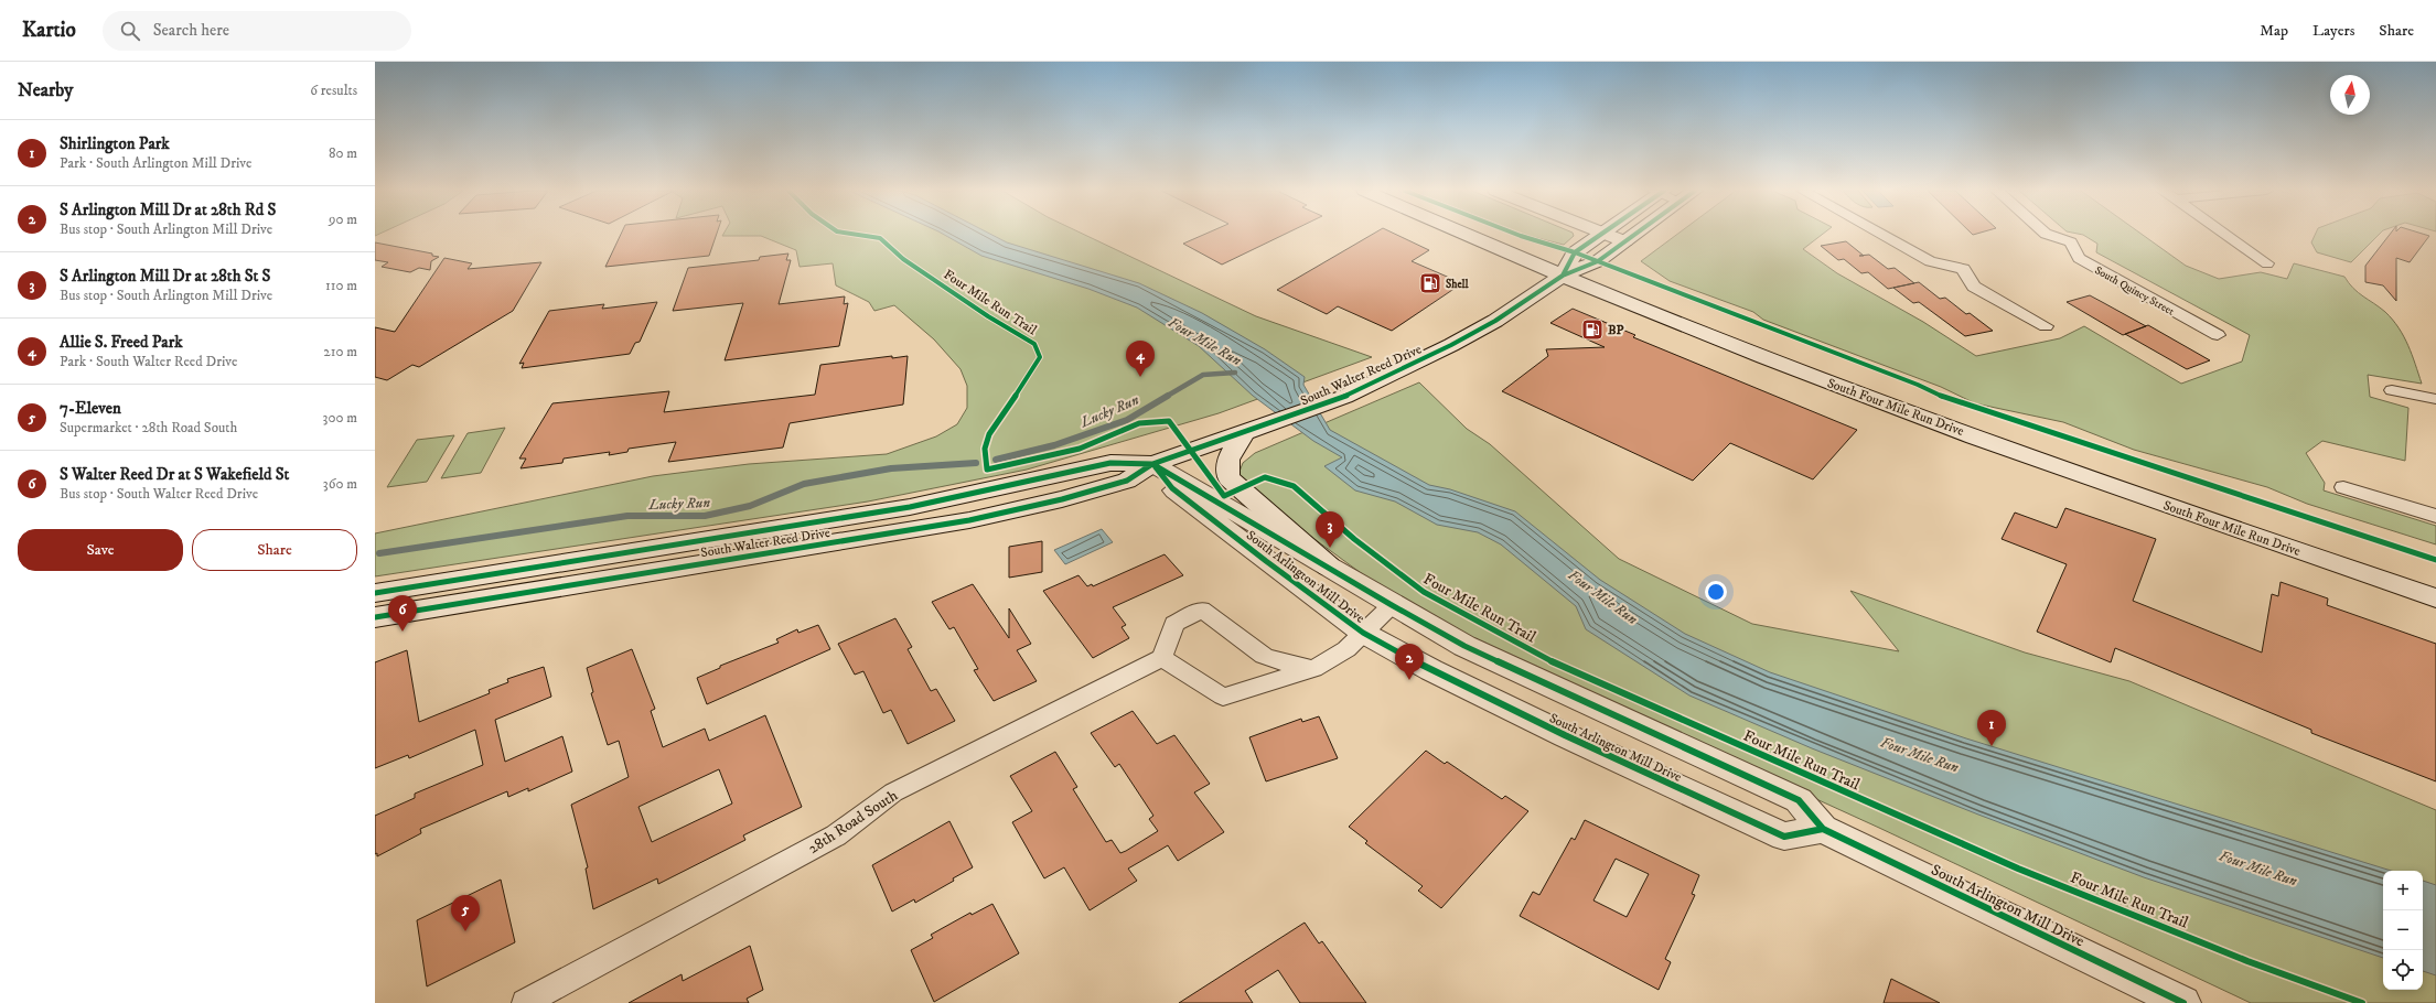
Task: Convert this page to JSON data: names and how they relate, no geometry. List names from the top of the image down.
{
  "streets": {
    "main road": ["South Walter Reed Drive", "South Four Mile Run Drive", "South Arlington Mill Drive"],
    "street": ["South Quincy Street", "28th Road South"],
    "cycle path": ["Four Mile Run Trail"]
  },
  "crossings": [
    ["South Walter Reed Drive", "South Four Mile Run Drive"],
    ["South Walter Reed Drive", "South Arlington Mill Drive"]
  ],
  "water": ["Four Mile Run", "Lucky Run"],
  "places": {
    "fuel station": ["Shell", "BP"]
  },
  "north": "top",
  "page": {
    "header": "Kartio",
    "search": "Search here",
    "nav": ["Map", "Layers", "Share"],
    "heading": ["Nearby", "6 results"],
    "list": [
      {
        "mark": "1",
        "name": "Shirlington Park",
        "note": "Park · South Arlington Mill Drive",
        "value": "80 m"
      },
      {
        "mark": "2",
        "name": "S Arlington Mill Dr at 28th Rd S",
        "note": "Bus stop · South Arlington Mill Drive",
        "value": "90 m"
      },
      {
        "mark": "3",
        "name": "S Arlington Mill Dr at 28th St S",
        "note": "Bus stop · South Arlington Mill Drive",
        "value": "110 m"
      },
      {
        "mark": "4",
        "name": "Allie S. Freed Park",
        "note": "Park · South Walter Reed Drive",
        "value": "210 m"
      },
      {
        "mark": "5",
        "name": "7-Eleven",
        "note": "Supermarket · 28th Road South",
        "value": "300 m"
      },
      {
        "mark": "6",
        "name": "S Walter Reed Dr at S Wakefield St",
        "note": "Bus stop · South Walter Reed Drive",
        "value": "360 m"
      }
    ],
    "pins": [
      "4",
      "3",
      "6",
      "2",
      "1",
      "5"
    ],
    "buttons": ["Save", "Share"],
    "map_buttons": ["+", "−"]
  }
}
